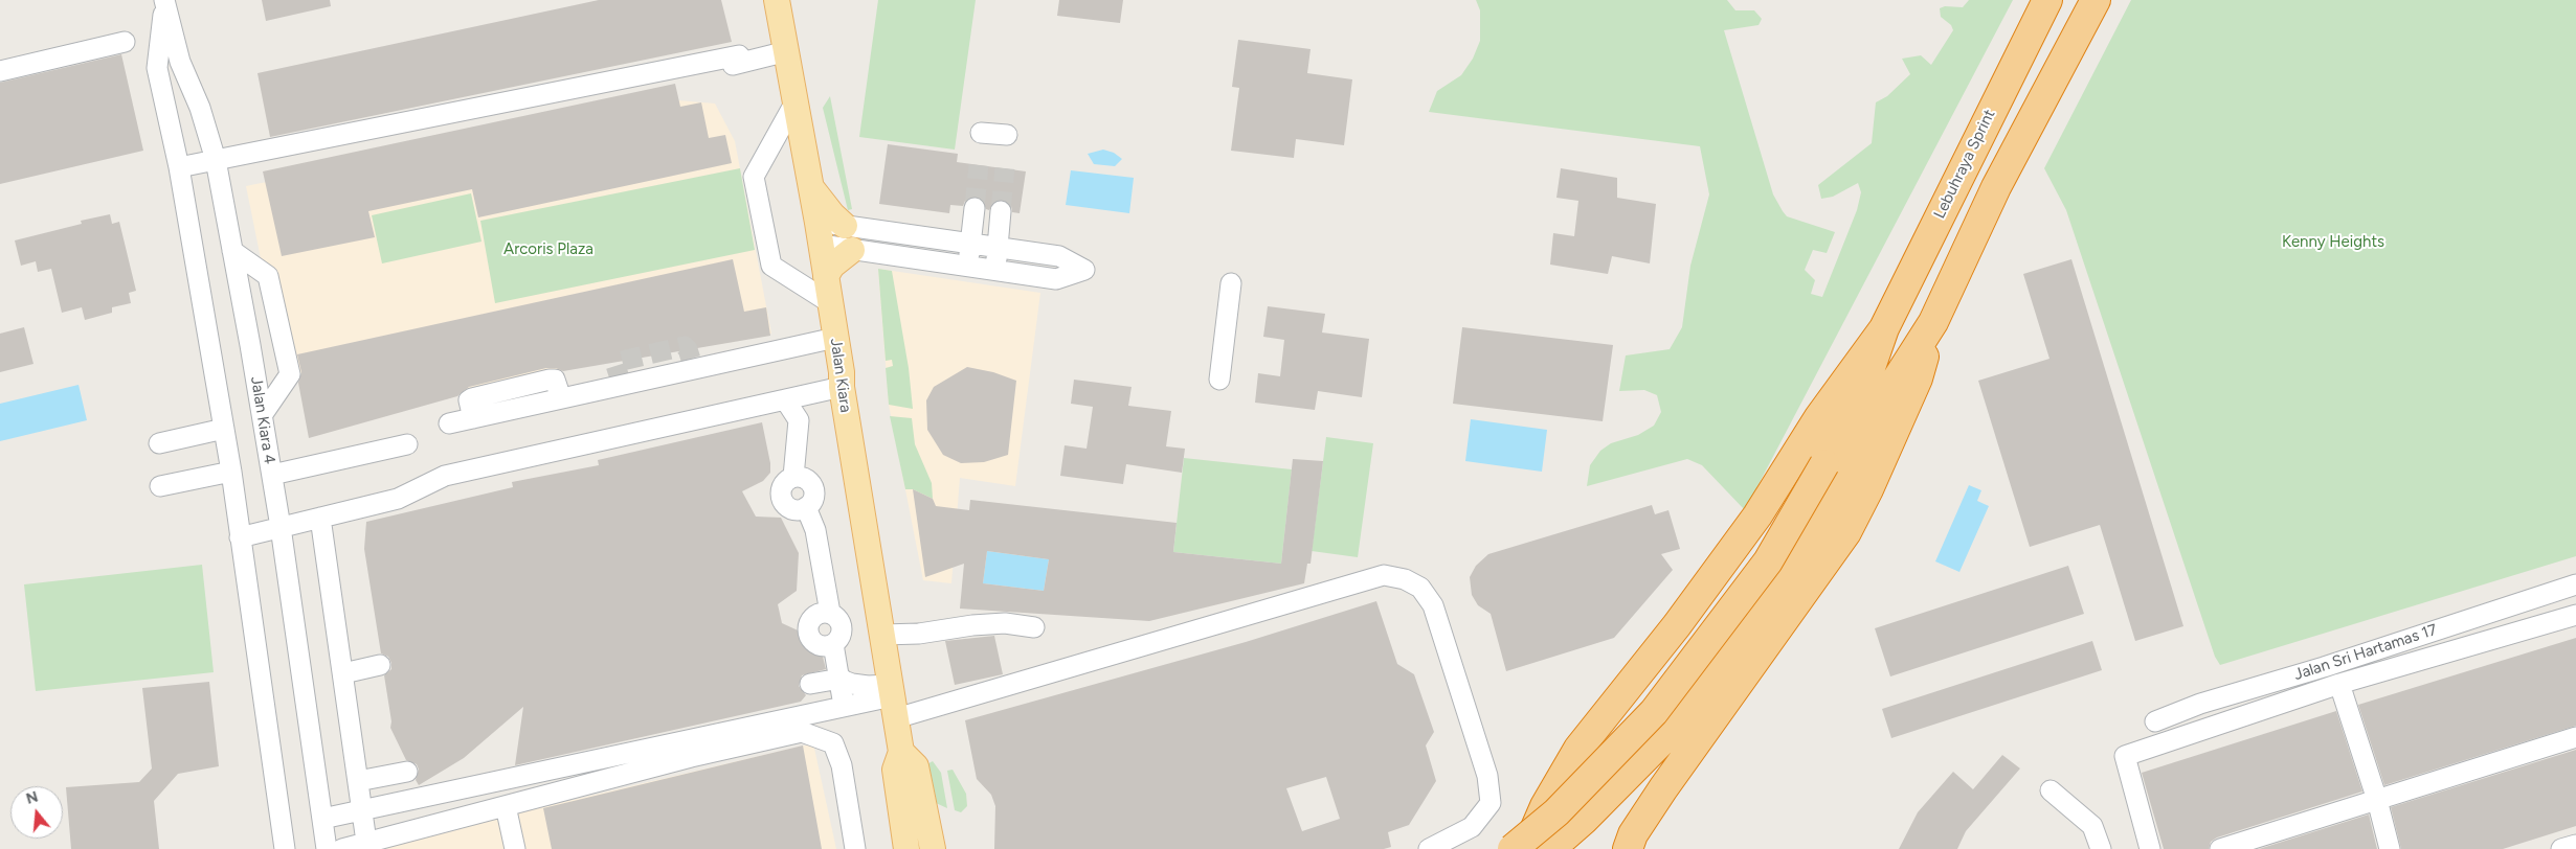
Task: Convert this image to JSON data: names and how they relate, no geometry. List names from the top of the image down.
{
  "streets": {
    "highway": ["Lebuhraya Sprint"],
    "main road": ["Jalan Kiara"],
    "street": ["Jalan Kiara 4", "Jalan Sri Hartamas 17"]
  },
  "parks": ["Kenny Heights", "Arcoris Plaza"],
  "north": "top"
}
